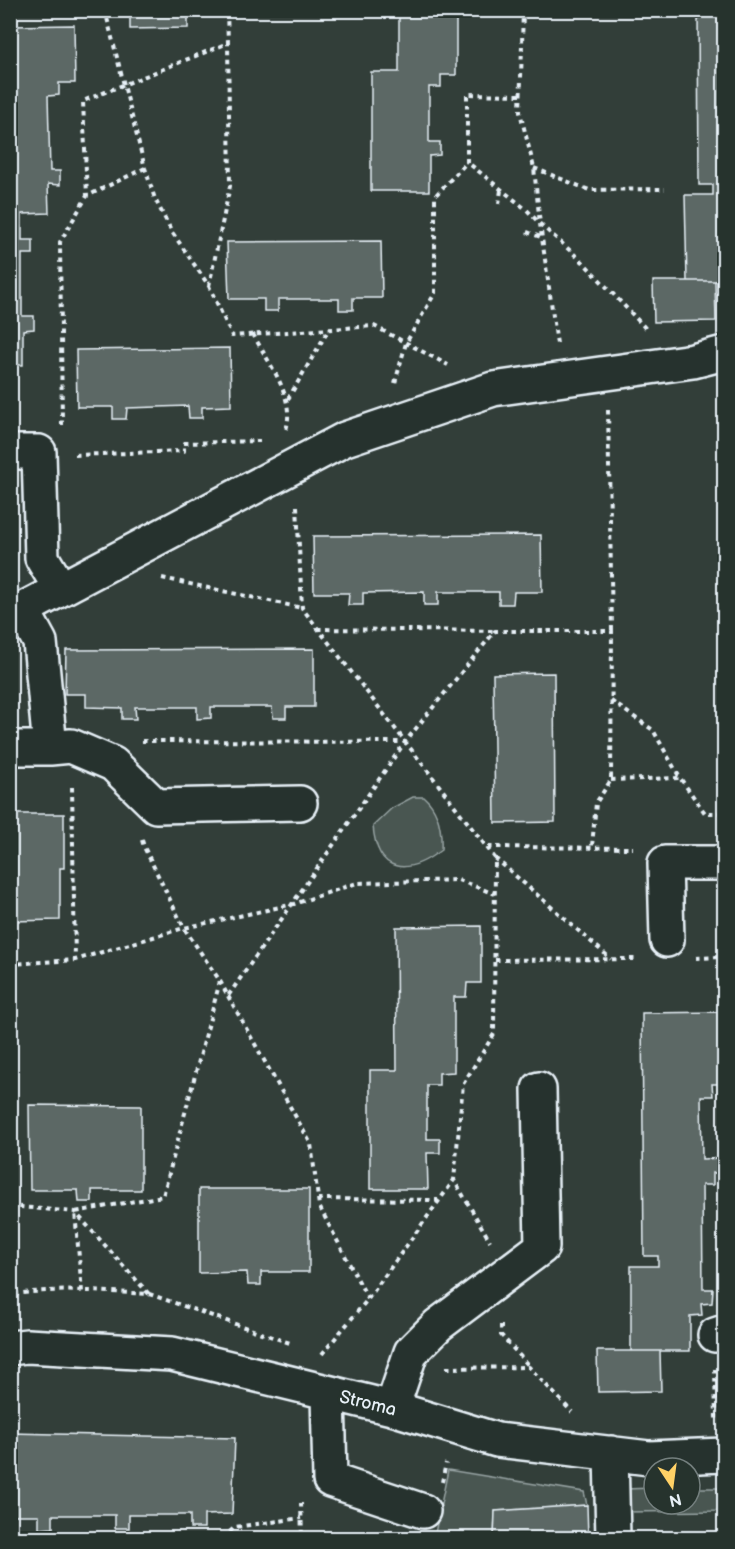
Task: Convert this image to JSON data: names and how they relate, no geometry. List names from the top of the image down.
{
  "streets": {
    "street": ["Stroma"]
  },
  "north": "bottom"
}
